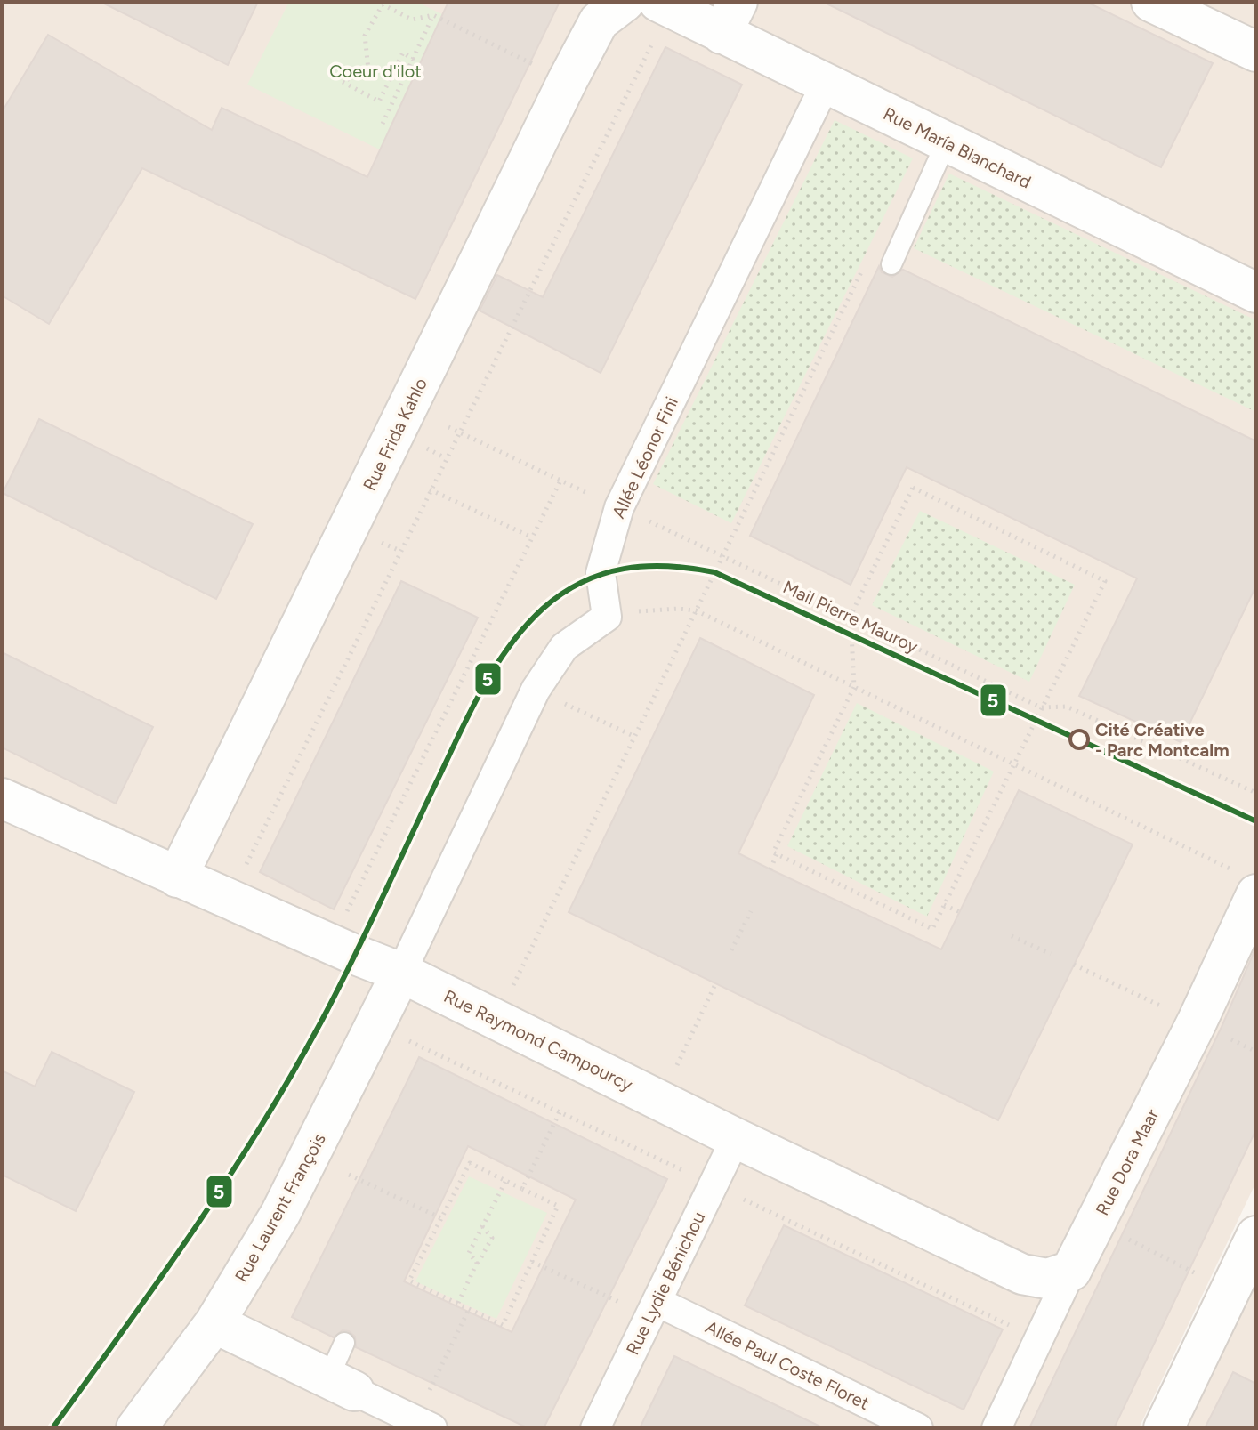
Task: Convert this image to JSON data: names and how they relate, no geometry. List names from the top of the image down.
{
  "streets": {
    "street": [
      "Rue María Blanchard",
      "Rue Frida Kahlo",
      "Allée Léonor Fini",
      "Rue Raymond Campourcy",
      "Rue Dora Maar",
      "Rue Laurent François",
      "Rue Lydie Bénichou",
      "Allée Paul Coste Floret"
    ],
    "path": ["Mail Pierre Mauroy"]
  },
  "crossings": [
    ["Rue María Blanchard", "Allée Léonor Fini"],
    ["Rue Frida Kahlo", "Rue Raymond Campourcy"],
    ["Allée Léonor Fini", "Mail Pierre Mauroy"],
    ["Rue Raymond Campourcy", "Rue Dora Maar"],
    ["Rue Raymond Campourcy", "Rue Laurent François"],
    ["Rue Raymond Campourcy", "Rue Lydie Bénichou"],
    ["Rue Lydie Bénichou", "Allée Paul Coste Floret"]
  ],
  "parks": ["Coeur d'ilot"],
  "places": ["Cité Créative - Parc Montcalm"],
  "lines": ["transit line 5"]
}
